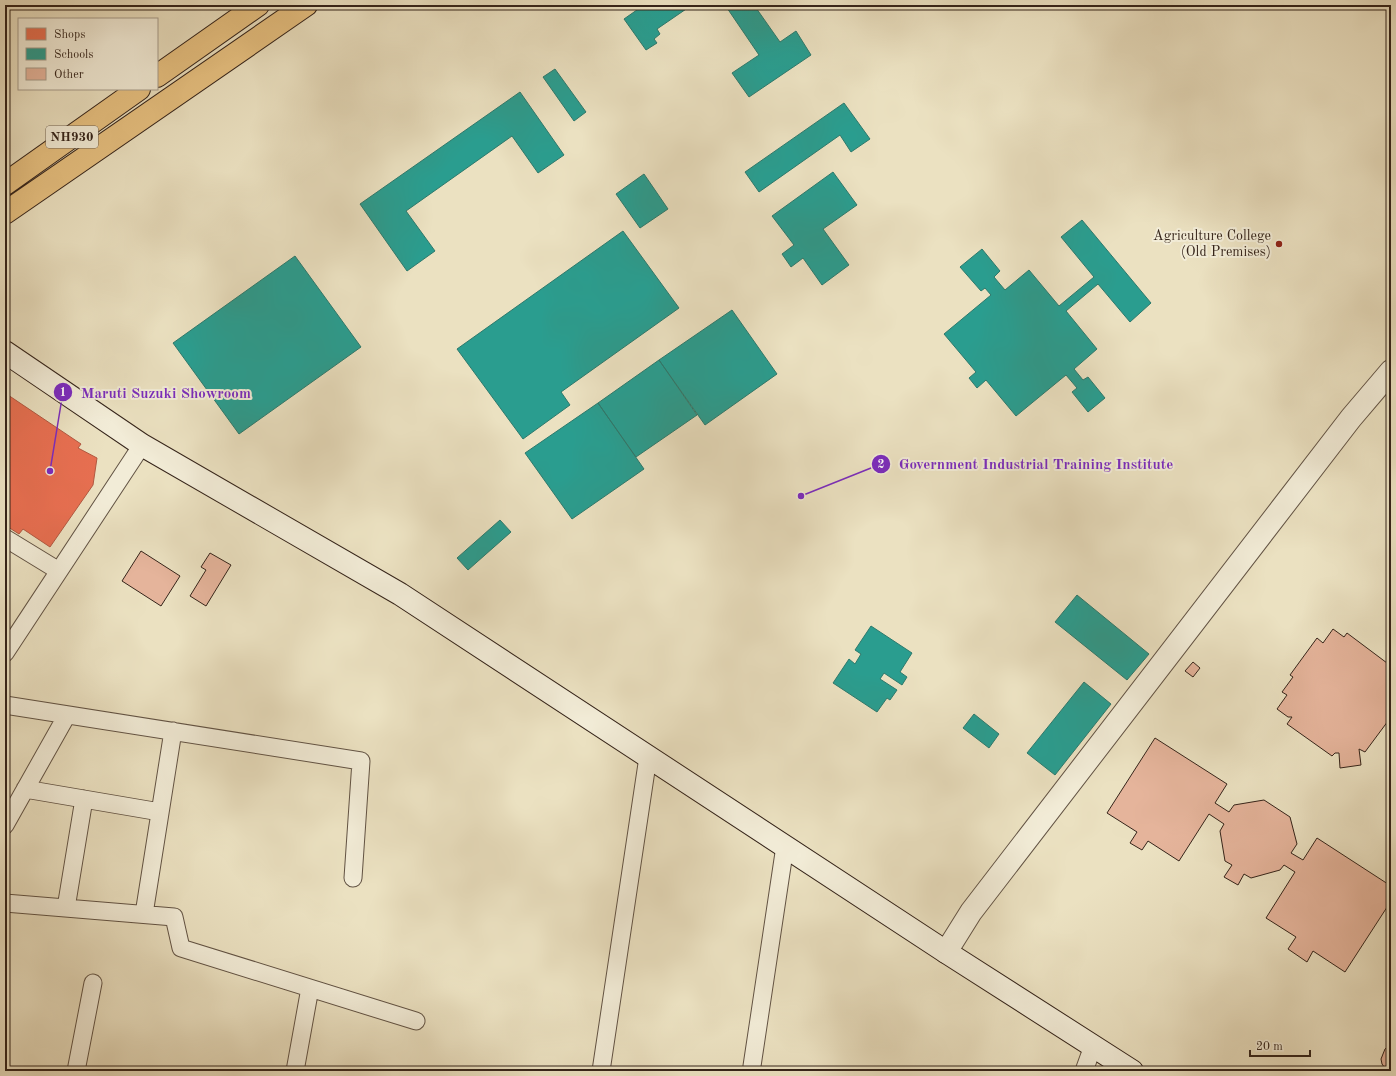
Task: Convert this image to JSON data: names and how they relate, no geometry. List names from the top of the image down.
{
  "streets": {
    "highway": ["NH930"]
  },
  "places": ["Agriculture College (Old Premises)", "Maruti Suzuki Showroom", "Government Industrial Training Institute"],
  "legend": ["Shops", "Schools", "Other"],
  "scale_bar": "20 m"
}
